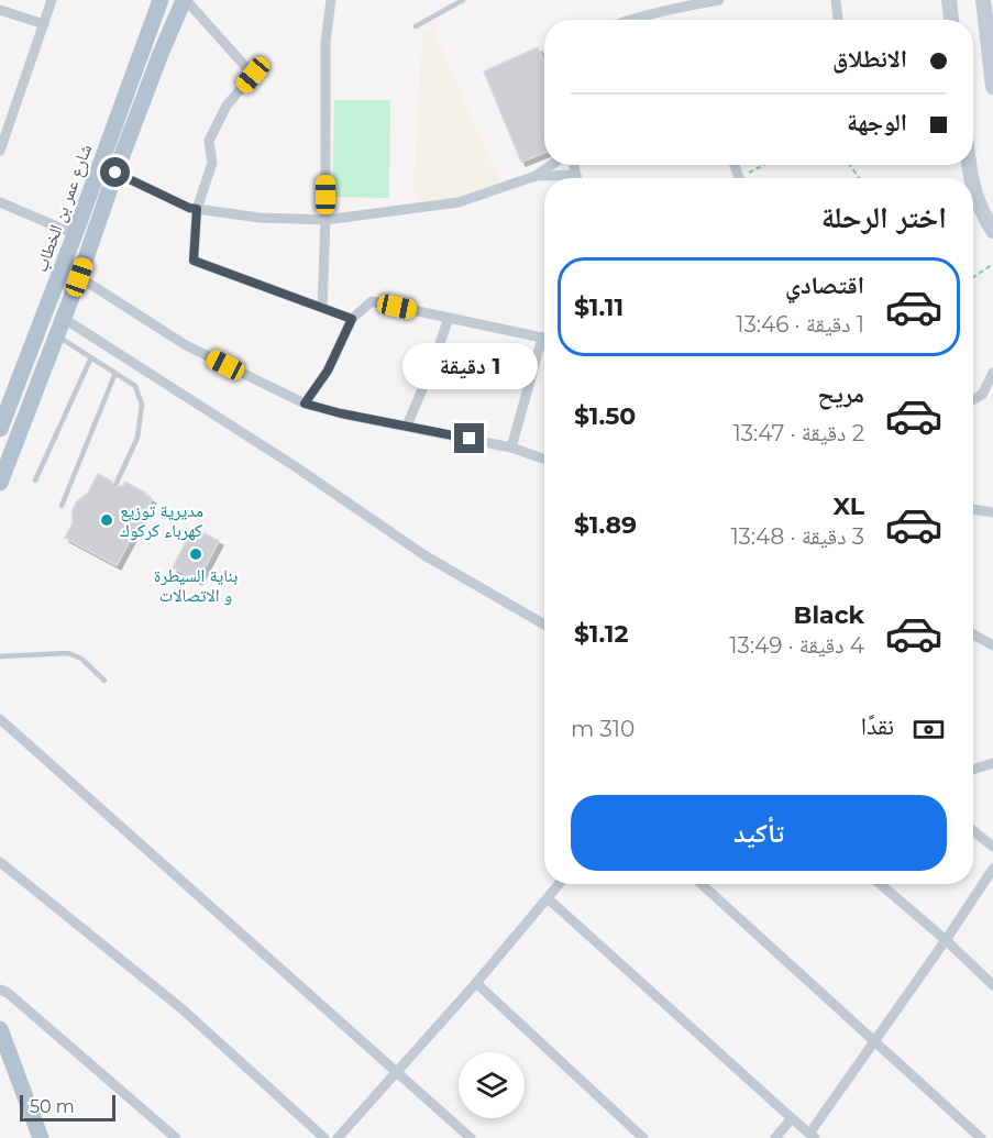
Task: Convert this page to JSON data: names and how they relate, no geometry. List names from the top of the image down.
{
  "streets": {
    "main road": ["شارع عمر بن الخطاب"]
  },
  "places": ["مديرية توزيع كهرباء كركوك", "بناية السيطرة و الاتصالات"],
  "scale_bar": "50 m",
  "page": {
    "banner": ["الانطلاق", "الوجهة"],
    "heading": "اختر الرحلة",
    "list": [
      {
        "name": "اقتصادي",
        "note": "1 دقيقة · 13:46",
        "value": "$1.11"
      },
      {
        "name": "مريح",
        "note": "2 دقيقة · 13:47",
        "value": "$1.50"
      },
      {
        "name": "XL",
        "note": "3 دقيقة · 13:48",
        "value": "$1.89"
      },
      {
        "name": "Black",
        "note": "4 دقيقة · 13:49",
        "value": "$1.12"
      }
    ],
    "bubble": "1 دقيقة",
    "pay": ["نقدًا", "310 m"],
    "buttons": "تأكيد",
    "scale": "50 m"
  }
}
